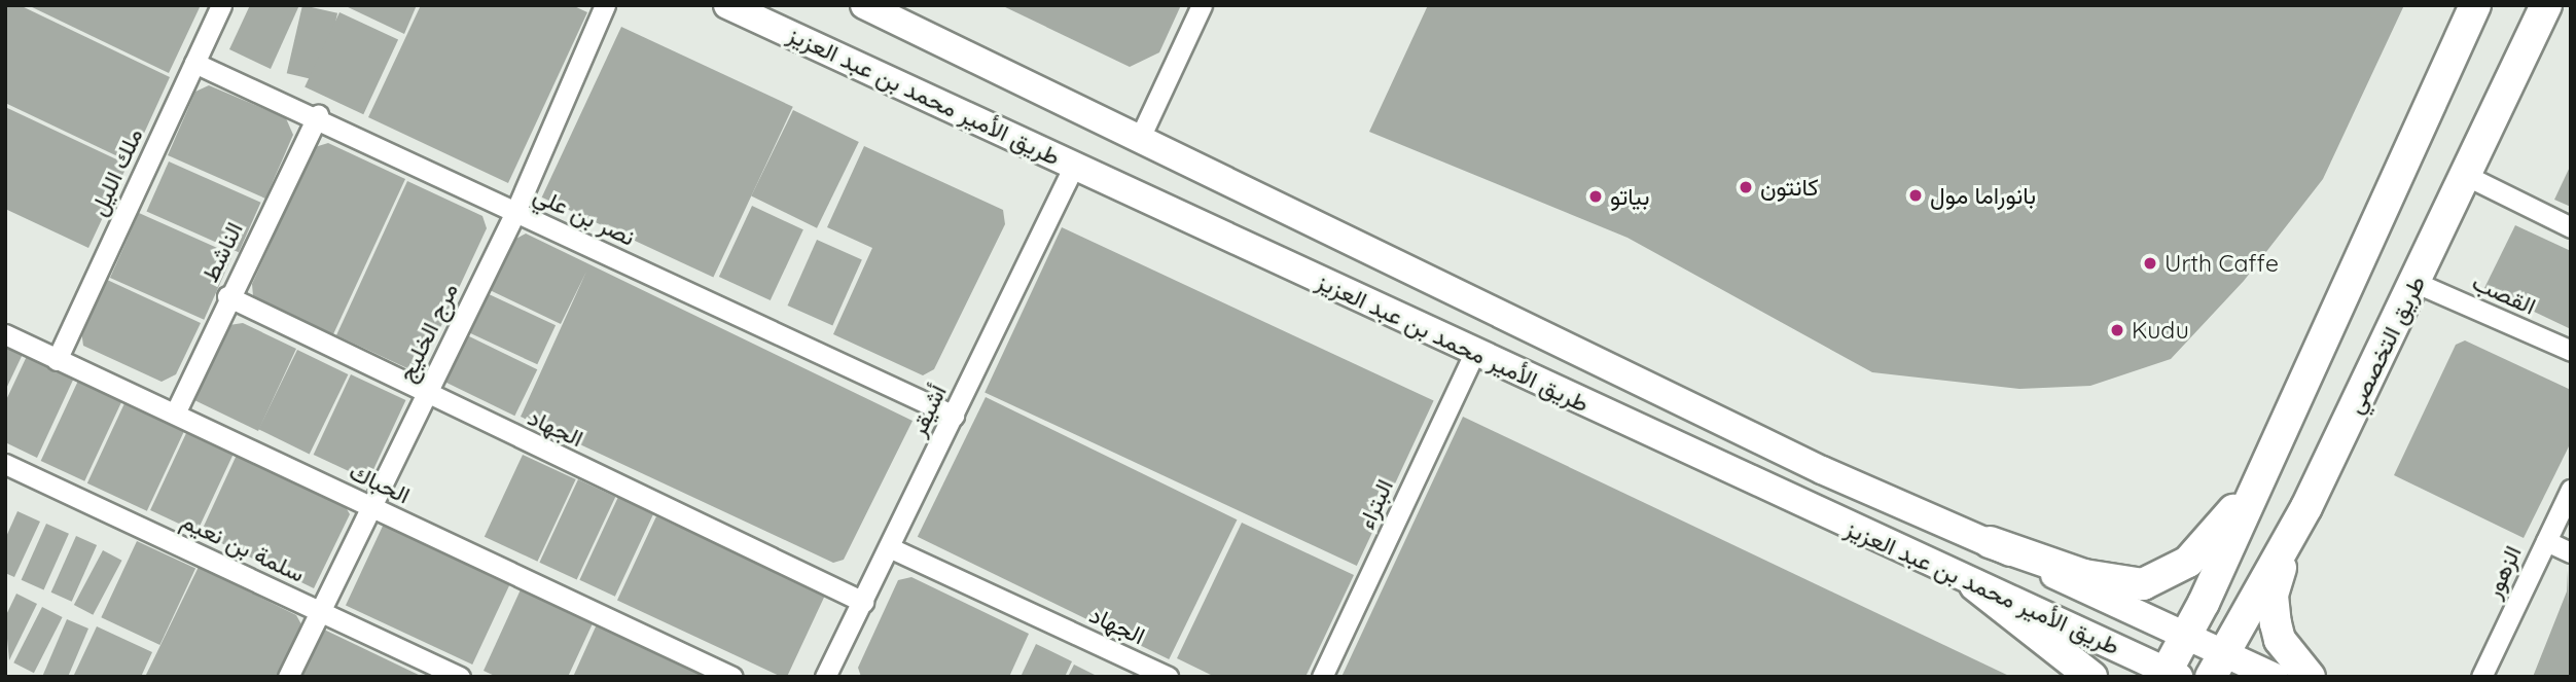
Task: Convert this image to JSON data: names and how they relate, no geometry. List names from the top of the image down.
{
  "streets": {
    "main road": ["طريق الأمير محمد بن عبد العزيز", "طريق التخصصي"],
    "street": [
      "ملك الليل",
      "نصر بن علي",
      "الناشط",
      "القصب",
      "مرج الخليج",
      "أشيقر",
      "الجهاد",
      "الحباك",
      "البتراء",
      "سلمة بن نعيم",
      "الزهور"
    ]
  },
  "crossings": [
    ["طريق الأمير محمد بن عبد العزيز", "طريق التخصصي"],
    ["طريق الأمير محمد بن عبد العزيز", "أشيقر"],
    ["طريق الأمير محمد بن عبد العزيز", "البتراء"],
    ["ملك الليل", "نصر بن علي"],
    ["ملك الليل", "الحباك"],
    ["نصر بن علي", "الناشط"],
    ["نصر بن علي", "مرج الخليج"],
    ["نصر بن علي", "أشيقر"],
    ["الناشط", "الجهاد"],
    ["الناشط", "الحباك"],
    ["القصب", "طريق التخصصي"],
    ["مرج الخليج", "الجهاد"],
    ["مرج الخليج", "الحباك"],
    ["مرج الخليج", "سلمة بن نعيم"],
    ["أشيقر", "الجهاد"]
  ],
  "places": [
    "كانتون",
    "بانوراما مول",
    "بياتو",
    "Urth Caffe",
    "Kudu"
  ]
}
